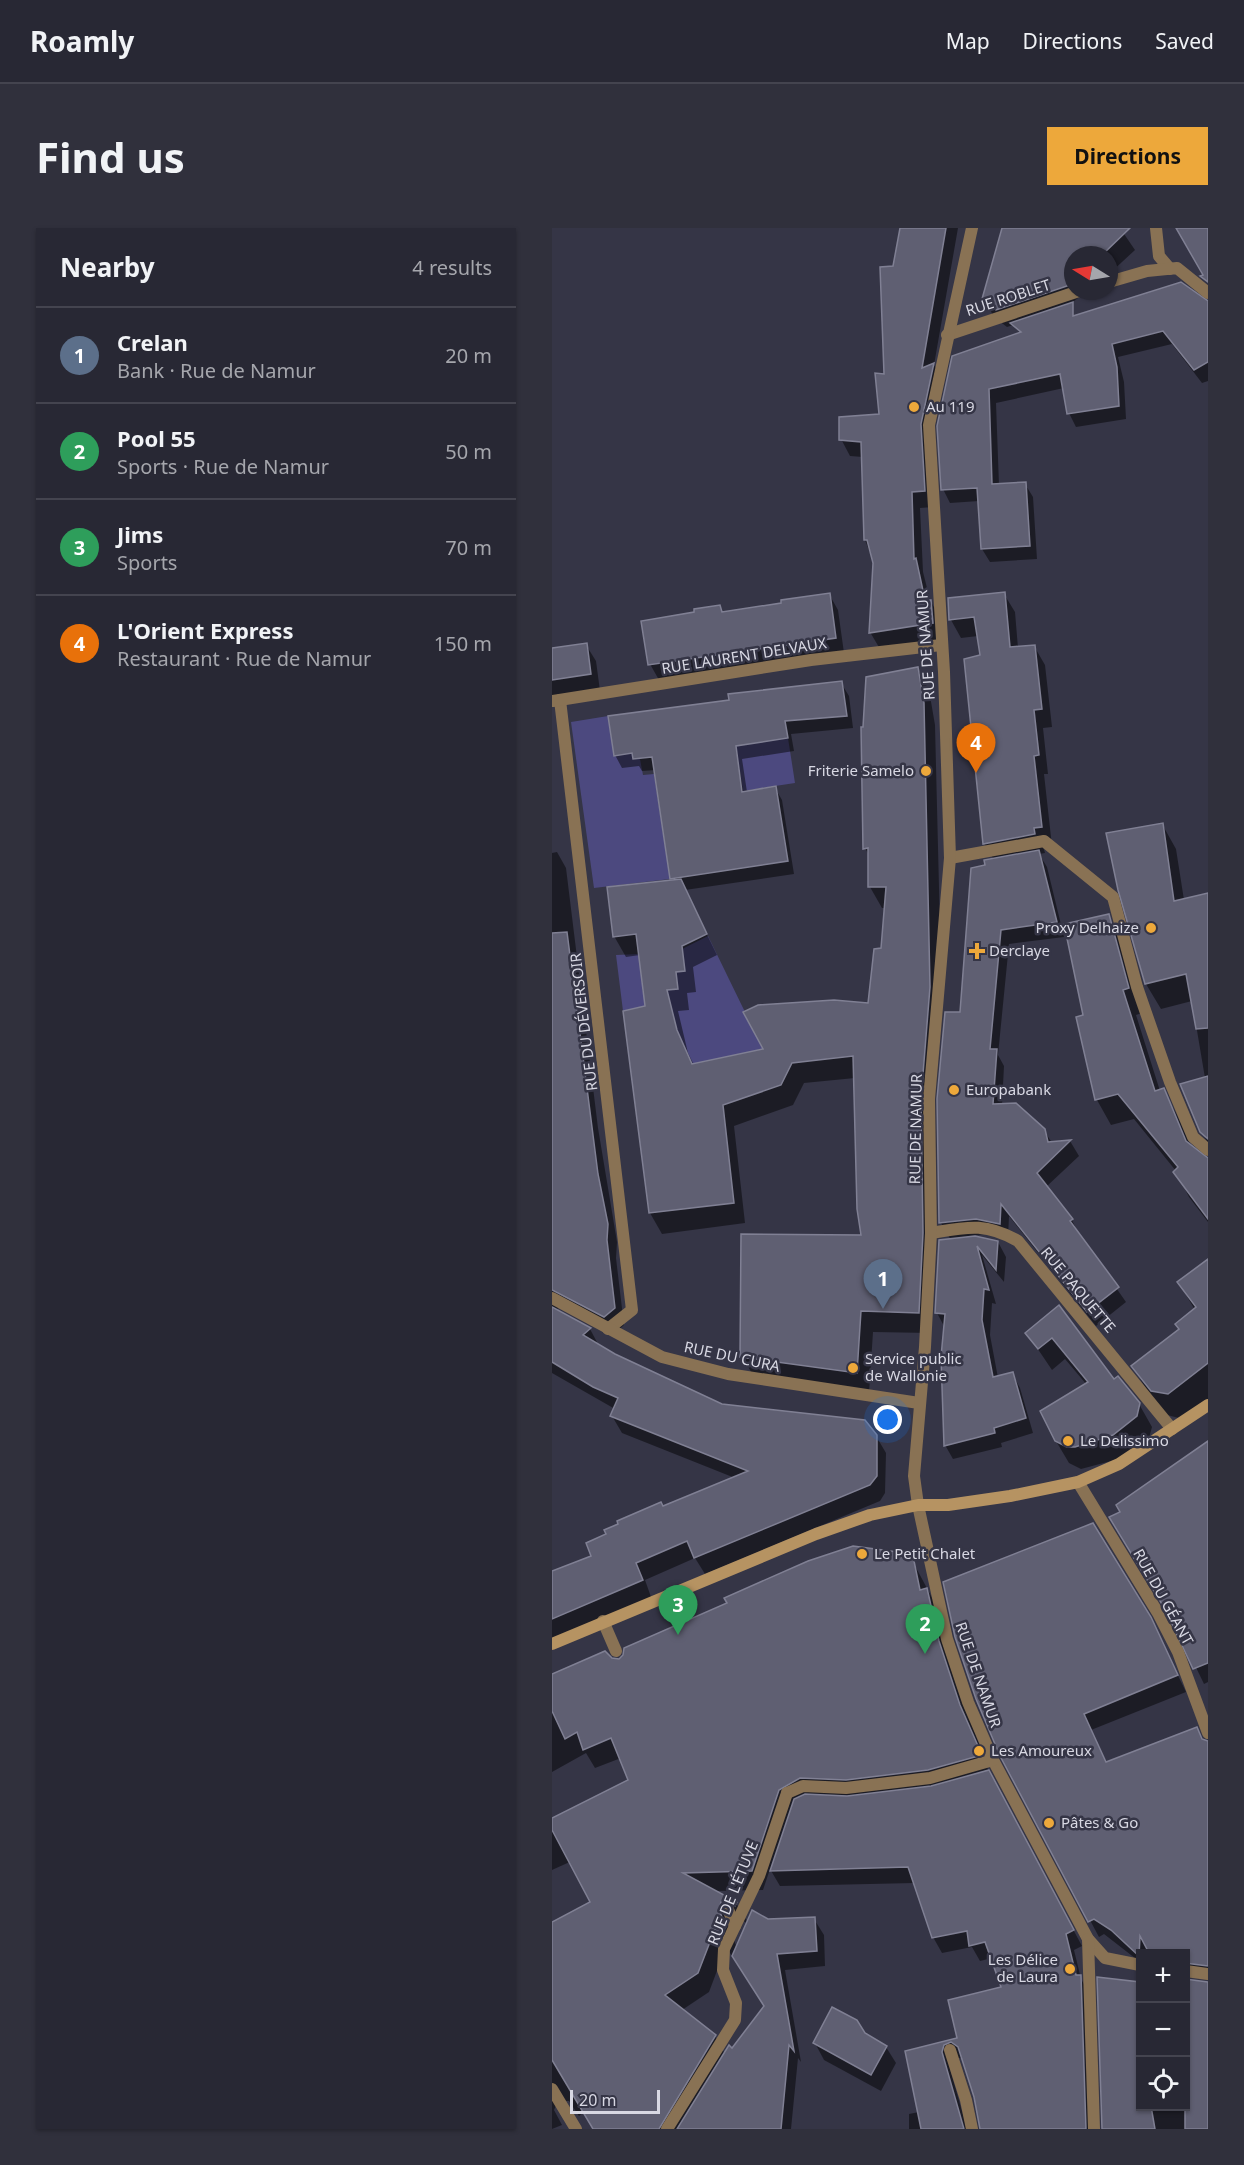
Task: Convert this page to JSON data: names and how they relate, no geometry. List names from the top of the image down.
{
  "streets": {
    "street": [
      "RUE ROBLET",
      "RUE DE NAMUR",
      "RUE LAURENT DELVAUX",
      "RUE DU DÉVERSOIR",
      "RUE PAQUETTE",
      "RUE DU CURA",
      "RUE DU GÉANT",
      "RUE DE L'ÉTUVE"
    ]
  },
  "crossings": [
    ["RUE ROBLET", "RUE DE NAMUR"],
    ["RUE DE NAMUR", "RUE LAURENT DELVAUX"],
    ["RUE DE NAMUR", "RUE PAQUETTE"],
    ["RUE DE NAMUR", "RUE DU CURA"],
    ["RUE DE NAMUR", "RUE DE L'ÉTUVE"],
    ["RUE LAURENT DELVAUX", "RUE DU DÉVERSOIR"],
    ["RUE DU DÉVERSOIR", "RUE DU CURA"]
  ],
  "places": {
    "other": [
      "Au 119",
      "Friterie Samelo",
      "Proxy Delhaize",
      "Europabank",
      "Service public de Wallonie",
      "Le Delissimo",
      "Le Petit Chalet",
      "Les Amoureux",
      "Pâtes & Go",
      "Les Délice de Laura"
    ],
    "health": ["Derclaye"]
  },
  "scale_bar": "20 m",
  "north": "left",
  "page": {
    "header": "Roamly",
    "nav": ["Map", "Directions", "Saved"],
    "buttons": "Directions",
    "title": "Find us",
    "heading": ["Nearby", "4 results"],
    "list": [
      {
        "mark": "1",
        "name": "Crelan",
        "note": "Bank · Rue de Namur",
        "value": "20 m"
      },
      {
        "mark": "2",
        "name": "Pool 55",
        "note": "Sports · Rue de Namur",
        "value": "50 m"
      },
      {
        "mark": "3",
        "name": "Jims",
        "note": "Sports",
        "value": "70 m"
      },
      {
        "mark": "4",
        "name": "L'Orient Express",
        "note": "Restaurant · Rue de Namur",
        "value": "150 m"
      }
    ],
    "pins": [
      "4",
      "1",
      "3",
      "2"
    ],
    "map_buttons": ["+", "−"],
    "scale": "20 m"
  }
}
